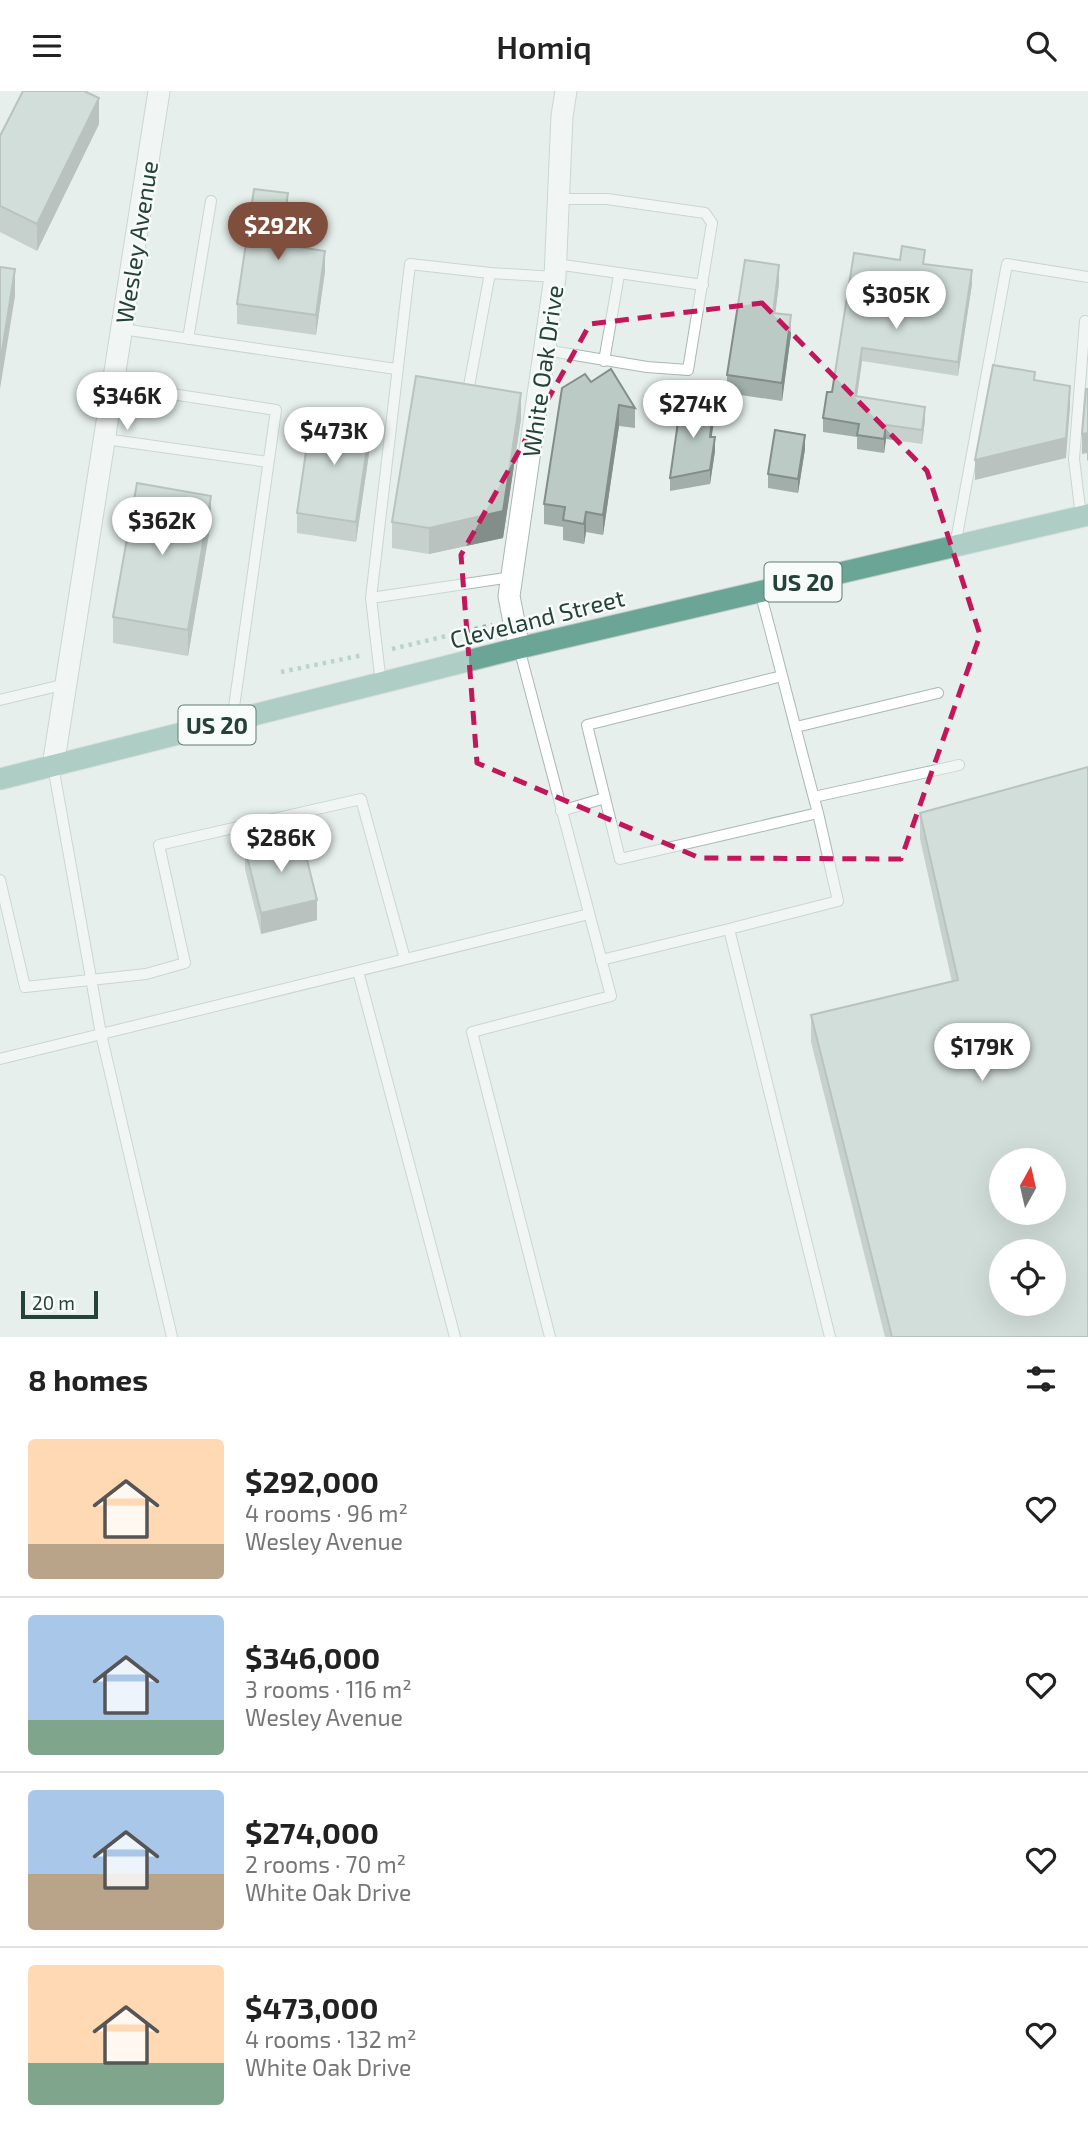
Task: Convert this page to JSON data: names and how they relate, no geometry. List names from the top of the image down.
{
  "streets": {
    "main road": ["US 20", "Cleveland Street"],
    "street": ["Wesley Avenue", "White Oak Drive"]
  },
  "crossings": [
    ["Wesley Avenue", "Cleveland Street"],
    ["White Oak Drive", "Cleveland Street"]
  ],
  "scale_bar": "20 m",
  "north": "top",
  "page": {
    "header": "Homiq",
    "price": [
      "$292K",
      "$305K",
      "$346K",
      "$274K",
      "$473K",
      "$362K",
      "$286K",
      "$179K"
    ],
    "scale": "20 m",
    "heading": "8 homes",
    "list": [
      {
        "name": "$292,000",
        "note": "4 rooms · 96 m² · Wesley Avenue"
      },
      {
        "name": "$346,000",
        "note": "3 rooms · 116 m² · Wesley Avenue"
      },
      {
        "name": "$274,000",
        "note": "2 rooms · 70 m² · White Oak Drive"
      },
      {
        "name": "$473,000",
        "note": "4 rooms · 132 m² · White Oak Drive"
      }
    ]
  }
}
